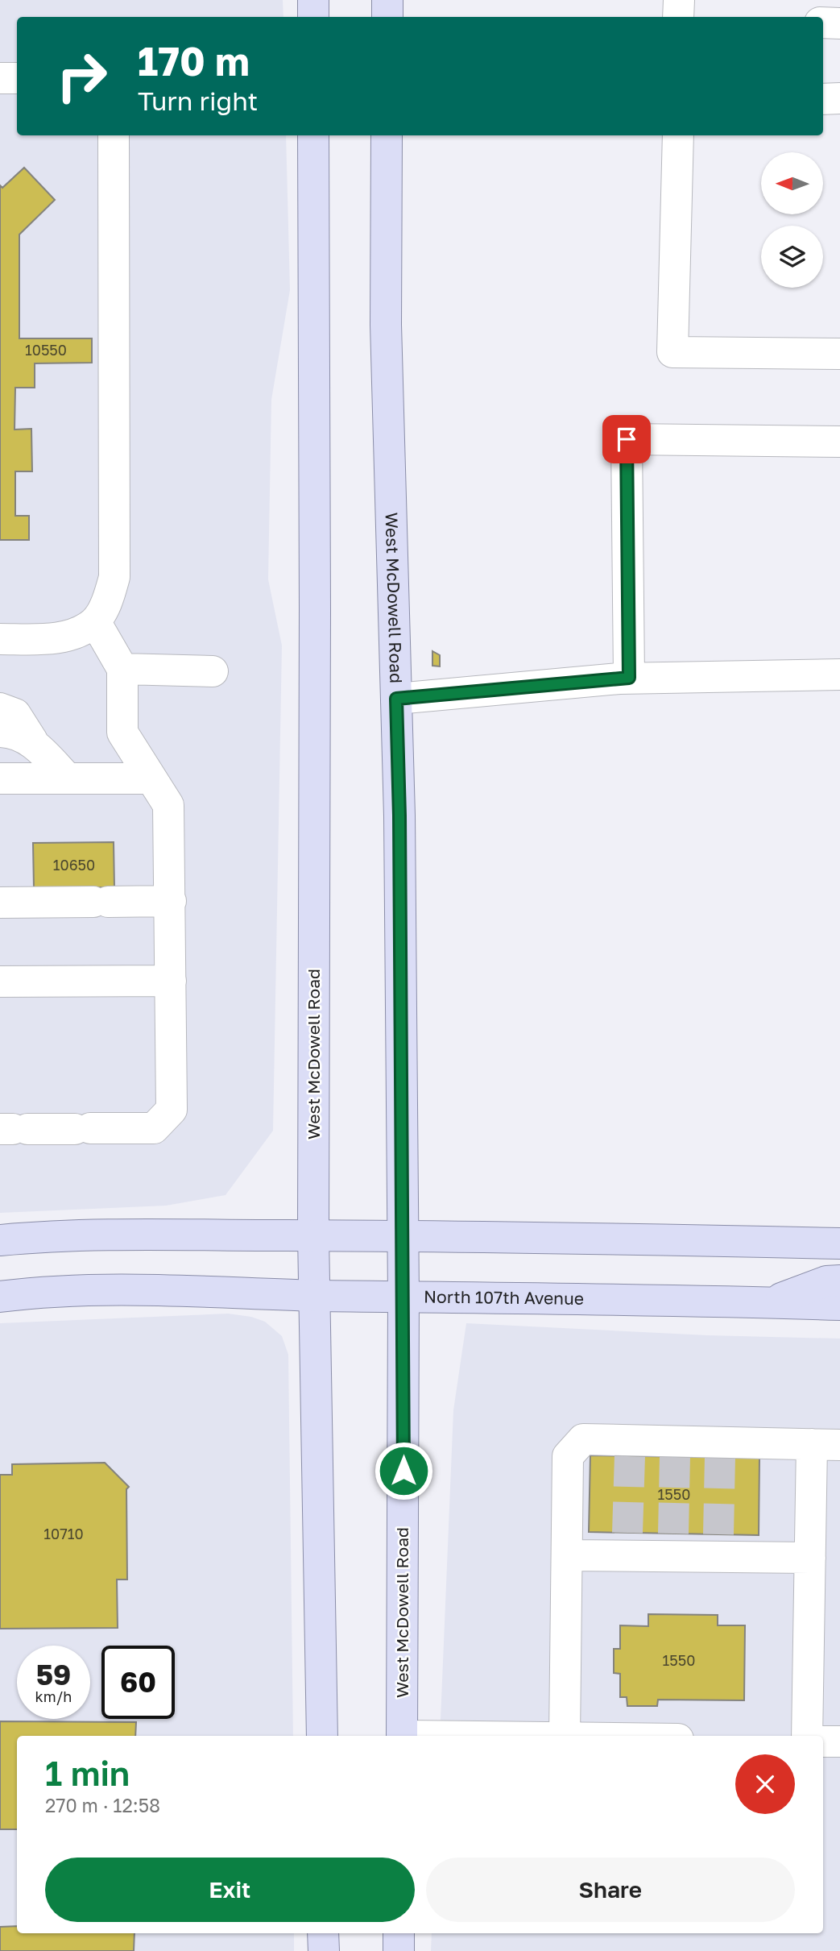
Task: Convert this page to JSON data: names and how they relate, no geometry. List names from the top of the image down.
{
  "streets": {
    "main road": ["West McDowell Road", "North 107th Avenue"]
  },
  "crossings": [
    ["West McDowell Road", "North 107th Avenue"]
  ],
  "house_numbers": [
    "10550",
    "10650",
    "1550",
    "10710",
    "1550"
  ],
  "north": "left",
  "page": {
    "turn": ["170 m", "Turn right"],
    "speed": "59 km/h",
    "limit": "60",
    "heading": ["1 min", "270 m · 12:58"],
    "buttons": ["Exit", "Share"]
  }
}
